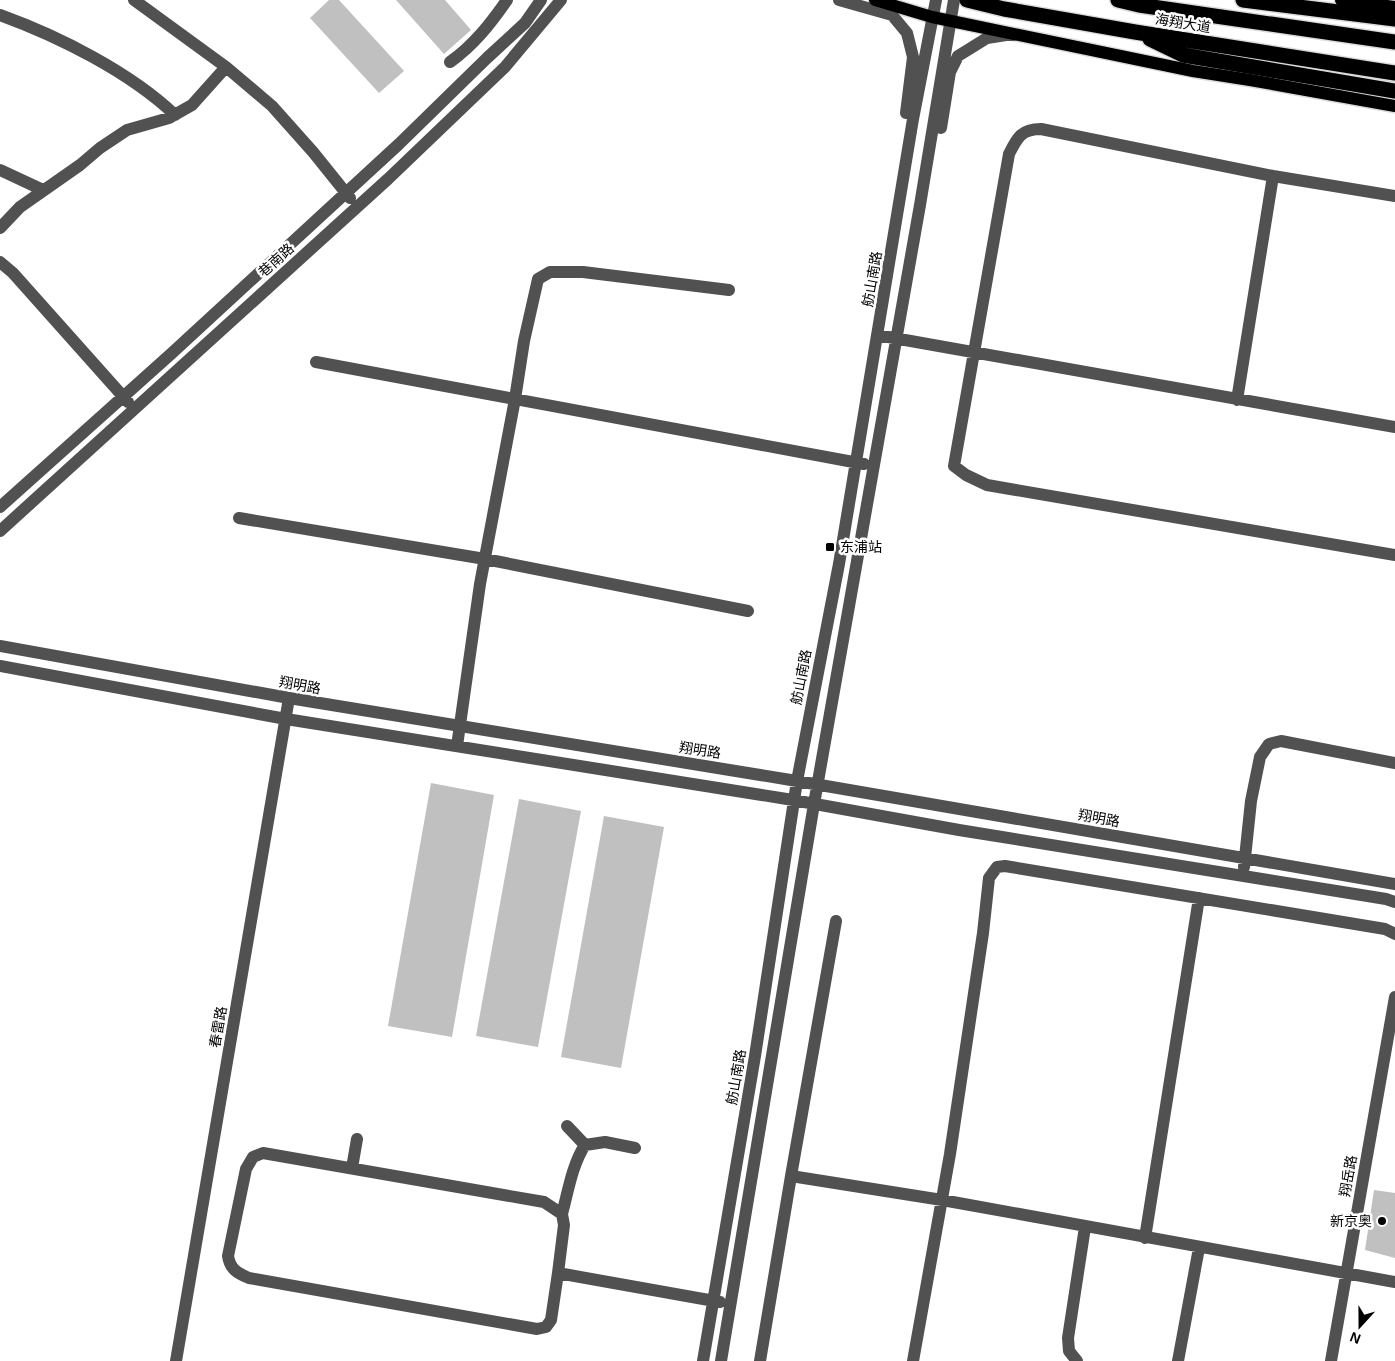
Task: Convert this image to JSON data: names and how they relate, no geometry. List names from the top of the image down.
{
  "streets": {
    "highway": ["海翔大道"],
    "street": [
      "巷南路",
      "舫山南路",
      "翔明路",
      "春雷路",
      "翔岳路"
    ]
  },
  "crossings": [
    ["舫山南路", "翔明路"],
    ["翔明路", "春雷路"]
  ],
  "places": {
    "transit": ["东浦站"],
    "other": ["新京奥"]
  },
  "north": "bottom"
}
